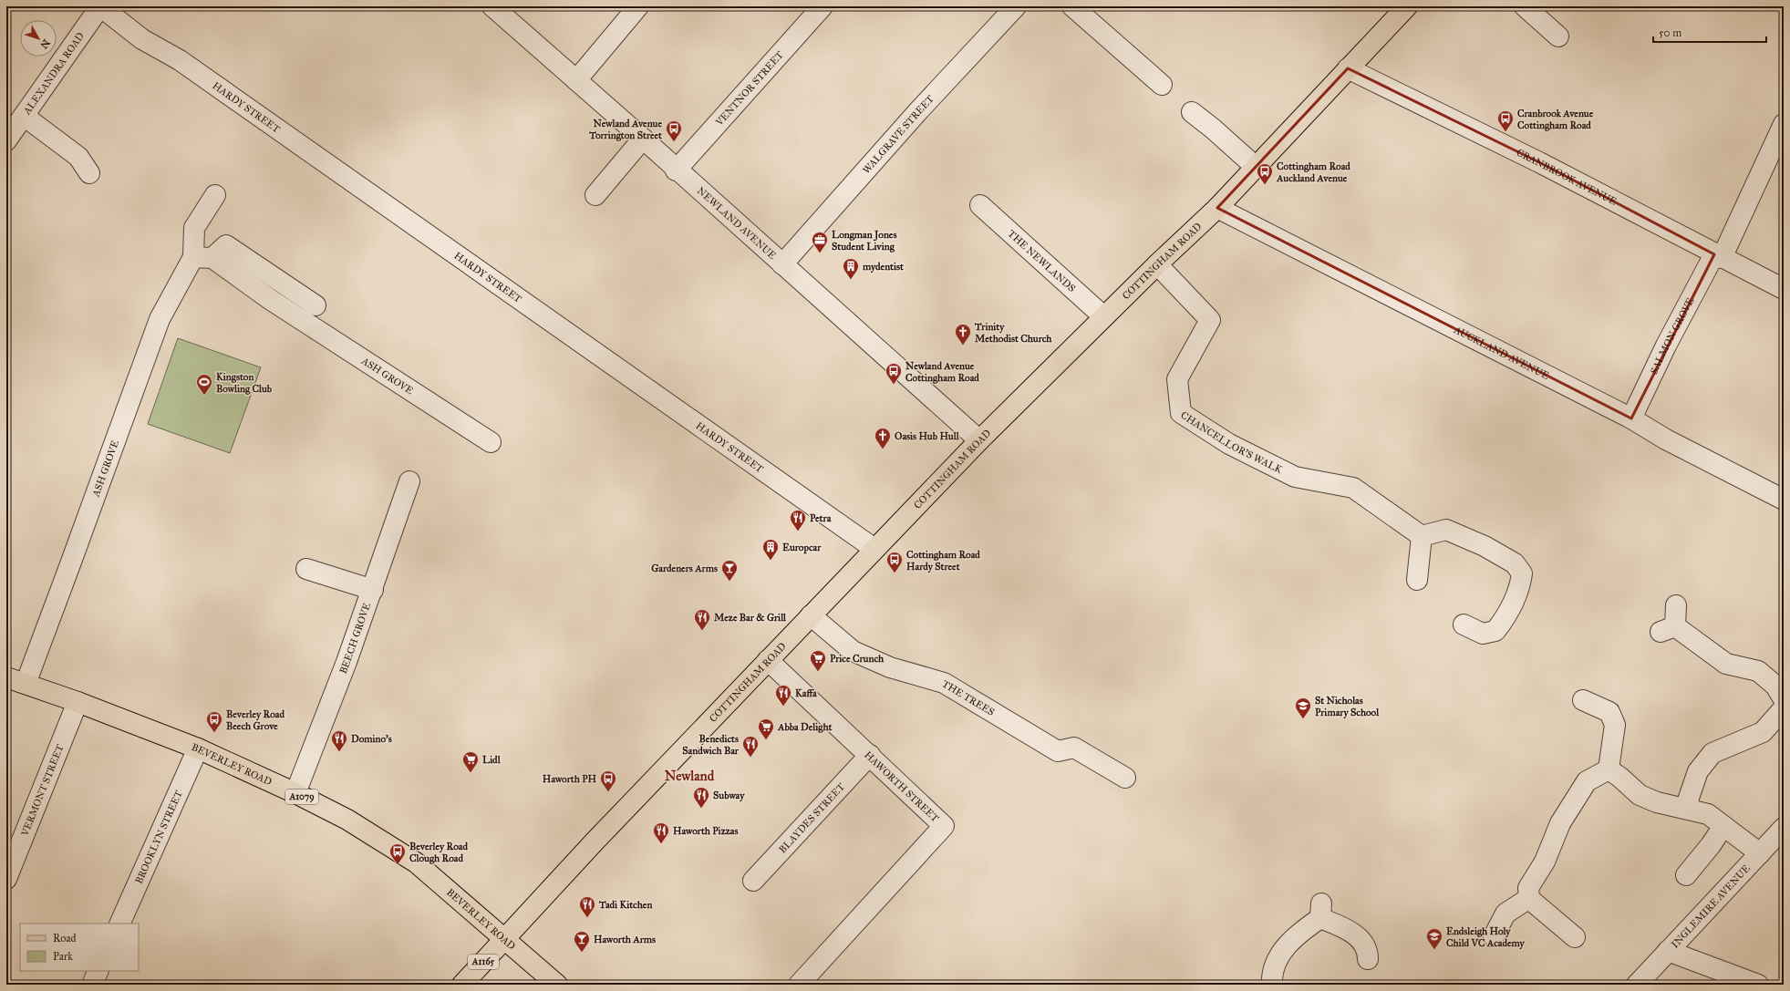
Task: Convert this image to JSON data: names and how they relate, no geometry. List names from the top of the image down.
{
  "streets": {
    "main road": [
      "COTTINGHAM ROAD",
      "BEVERLEY ROAD",
      "A1079",
      "A1165"
    ],
    "street": [
      "ALEXANDRA ROAD",
      "VENTNOR STREET",
      "HARDY STREET",
      "WALGRAVE STREET",
      "CRANBROOK AVENUE",
      "NEWLAND AVENUE",
      "THE NEWLANDS",
      "SALMON GROVE",
      "AUCKLAND AVENUE",
      "ASH GROVE",
      "CHANCELLOR'S WALK",
      "BEECH GROVE",
      "THE TREES",
      "HAWORTH STREET",
      "VERMONT STREET",
      "BLAYDES STREET",
      "BROOKLYN STREET",
      "INGLEMIRE AVENUE"
    ]
  },
  "crossings": [
    ["ALEXANDRA ROAD", "HARDY STREET"],
    ["VENTNOR STREET", "NEWLAND AVENUE"],
    ["HARDY STREET", "COTTINGHAM ROAD"],
    ["WALGRAVE STREET", "NEWLAND AVENUE"],
    ["CRANBROOK AVENUE", "COTTINGHAM ROAD"],
    ["CRANBROOK AVENUE", "SALMON GROVE"],
    ["NEWLAND AVENUE", "COTTINGHAM ROAD"],
    ["THE NEWLANDS", "COTTINGHAM ROAD"],
    ["COTTINGHAM ROAD", "AUCKLAND AVENUE"],
    ["COTTINGHAM ROAD", "CHANCELLOR'S WALK"],
    ["COTTINGHAM ROAD", "THE TREES"],
    ["COTTINGHAM ROAD", "BEVERLEY ROAD"],
    ["COTTINGHAM ROAD", "HAWORTH STREET"],
    ["COTTINGHAM ROAD", "A1165"],
    ["SALMON GROVE", "AUCKLAND AVENUE"],
    ["ASH GROVE", "BEVERLEY ROAD"],
    ["BEECH GROVE", "BEVERLEY ROAD"],
    ["BEVERLEY ROAD", "VERMONT STREET"],
    ["BEVERLEY ROAD", "BROOKLYN STREET"],
    ["BEVERLEY ROAD", "A1165"],
    ["HAWORTH STREET", "BLAYDES STREET"]
  ],
  "districts": ["Newland"],
  "places": {
    "bus stop": [
      "Cranbrook Avenue Cottingham Road",
      "Newland Avenue Torrington Street",
      "Cottingham Road Auckland Avenue",
      "Newland Avenue Cottingham Road",
      "Cottingham Road Hardy Street",
      "Beverley Road Beech Grove",
      "Haworth PH",
      "Beverley Road Clough Road"
    ],
    "office": ["Longman Jones Student Living"],
    "building": ["mydentist", "Europcar"],
    "church": ["Trinity Methodist Church", "Oasis Hub Hull"],
    "sports": ["Kingston Bowling Club"],
    "restaurant": [
      "Petra",
      "Meze Bar & Grill",
      "Kaffa",
      "Domino's",
      "Benedicts Sandwich Bar",
      "Subway",
      "Haworth Pizzas",
      "Tadi Kitchen"
    ],
    "bar": ["Gardeners Arms", "Haworth Arms"],
    "supermarket": ["Price Crunch", "Abba Delight", "Lidl"],
    "school or university": ["St Nicholas Primary School", "Endsleigh Holy Child VC Academy"]
  },
  "legend": ["Road", "Park"],
  "scale_bar": "50 m",
  "north": "bottom right"
}
